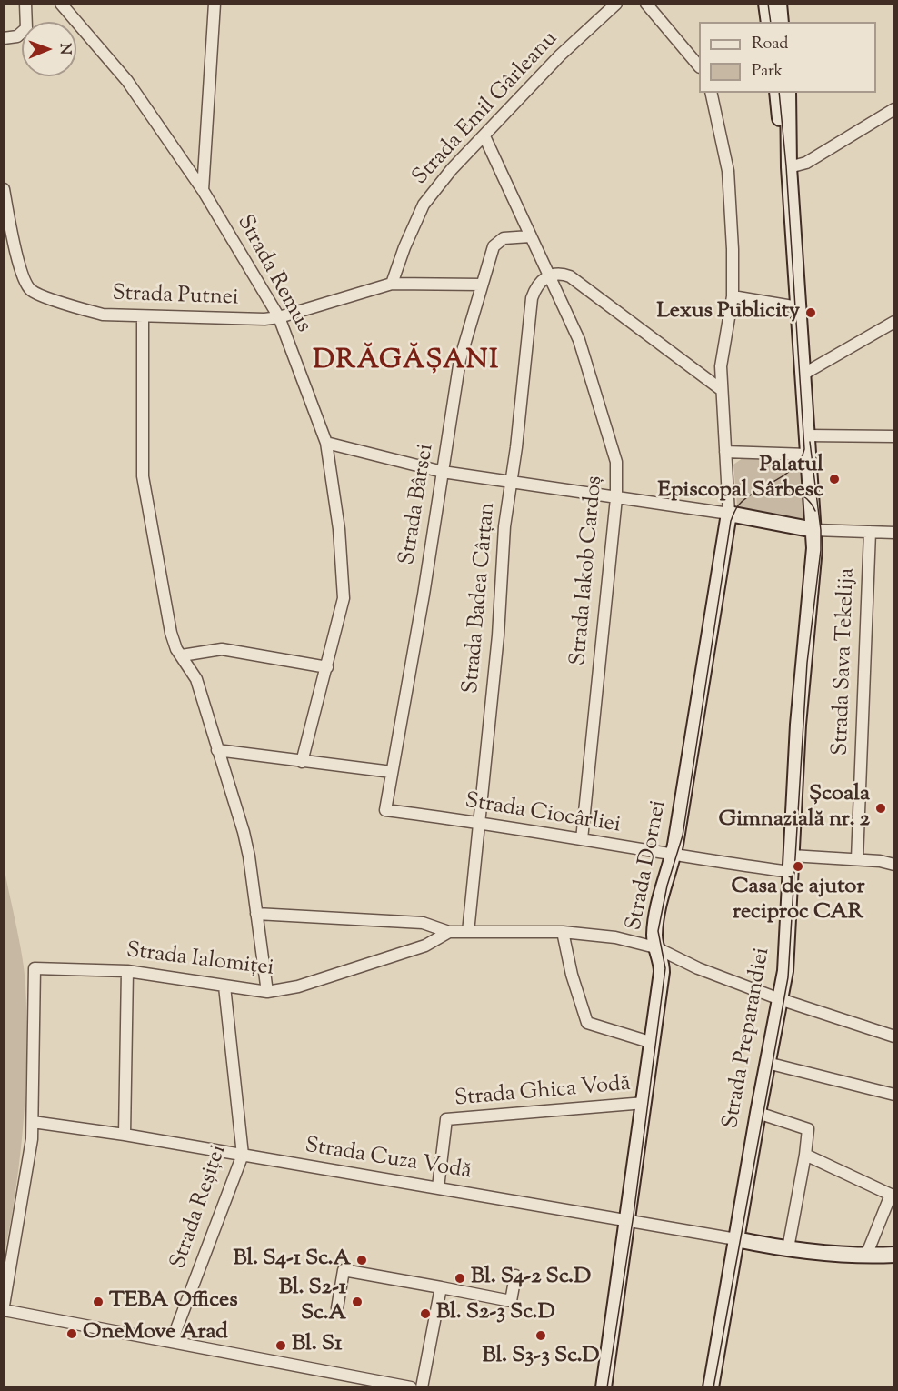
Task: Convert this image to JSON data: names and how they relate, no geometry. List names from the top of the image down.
{
  "streets": {
    "main road": ["Strada Dornei", "Strada Preparandiei"],
    "street": [
      "Strada Emil Gârleanu",
      "Strada Remus",
      "Strada Putnei",
      "Strada Bârsei",
      "Strada Iakob Cardoș",
      "Strada Badea Cârțan",
      "Strada Sava Tekelija",
      "Strada Ciocârliei",
      "Strada Ialomiței",
      "Strada Ghica Vodă",
      "Strada Cuza Vodă",
      "Strada Reșiței"
    ]
  },
  "crossings": [
    ["Strada Emil Gârleanu", "Strada Putnei"],
    ["Strada Emil Gârleanu", "Strada Iakob Cardoș"],
    ["Strada Remus", "Strada Putnei"],
    ["Strada Putnei", "Strada Bârsei"],
    ["Strada Bârsei", "Strada Iakob Cardoș"],
    ["Strada Bârsei", "Strada Ciocârliei"],
    ["Strada Iakob Cardoș", "Strada Badea Cârțan"],
    ["Strada Iakob Cardoș", "Strada Ciocârliei"],
    ["Strada Badea Cârțan", "Strada Ciocârliei"],
    ["Strada Ciocârliei", "Strada Dornei"],
    ["Strada Ciocârliei", "Strada Preparandiei"],
    ["Strada Dornei", "Strada Ghica Vodă"],
    ["Strada Dornei", "Strada Cuza Vodă"],
    ["Strada Ialomiței", "Strada Cuza Vodă"],
    ["Strada Ialomiței", "Strada Reșiței"],
    ["Strada Preparandiei", "Strada Cuza Vodă"],
    ["Strada Ghica Vodă", "Strada Cuza Vodă"],
    ["Strada Cuza Vodă", "Strada Reșiței"]
  ],
  "districts": ["DRĂGĂȘANI"],
  "places": [
    "Lexus Publicity",
    "Palatul Episcopal Sârbesc",
    "Școala Gimnazială nr. 2",
    "Casa de ajutor reciproc CAR",
    "Bl. S4-1 Sc.A",
    "Bl. S4-2 Sc.D",
    "TEBA Offices",
    "Bl. S2-1 Sc.A",
    "Bl. S2-3 Sc.D",
    "OneMove Arad",
    "Bl. S3-3 Sc.D",
    "Bl. S1"
  ],
  "legend": ["Road", "Park"],
  "north": "right"
}
